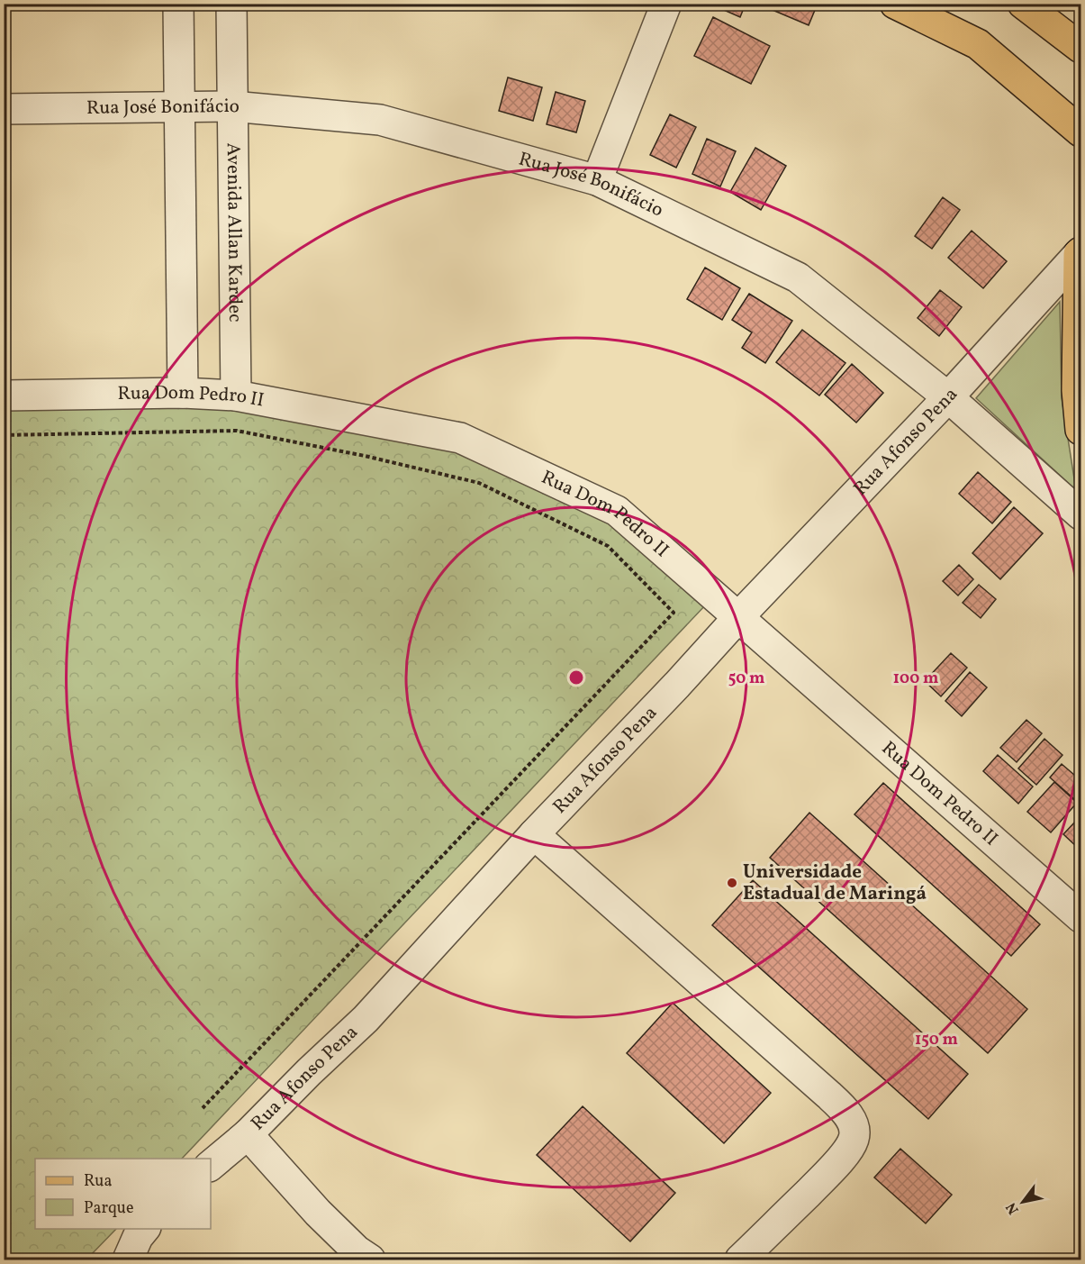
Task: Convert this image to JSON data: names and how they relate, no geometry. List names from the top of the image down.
{
  "streets": {
    "street": [
      "Rua José Bonifácio",
      "Avenida Allan Kardec",
      "Rua Dom Pedro II",
      "Rua Afonso Pena"
    ]
  },
  "crossings": [
    ["Rua José Bonifácio", "Avenida Allan Kardec"],
    ["Rua José Bonifácio", "Rua Afonso Pena"],
    ["Avenida Allan Kardec", "Rua Dom Pedro II"],
    ["Rua Dom Pedro II", "Rua Afonso Pena"]
  ],
  "places": ["Universidade Estadual de Maringá"],
  "legend": ["Rua", "Parque"],
  "north": "bottom left",
  "rings": ["50 m", "100 m", "150 m"]
}
